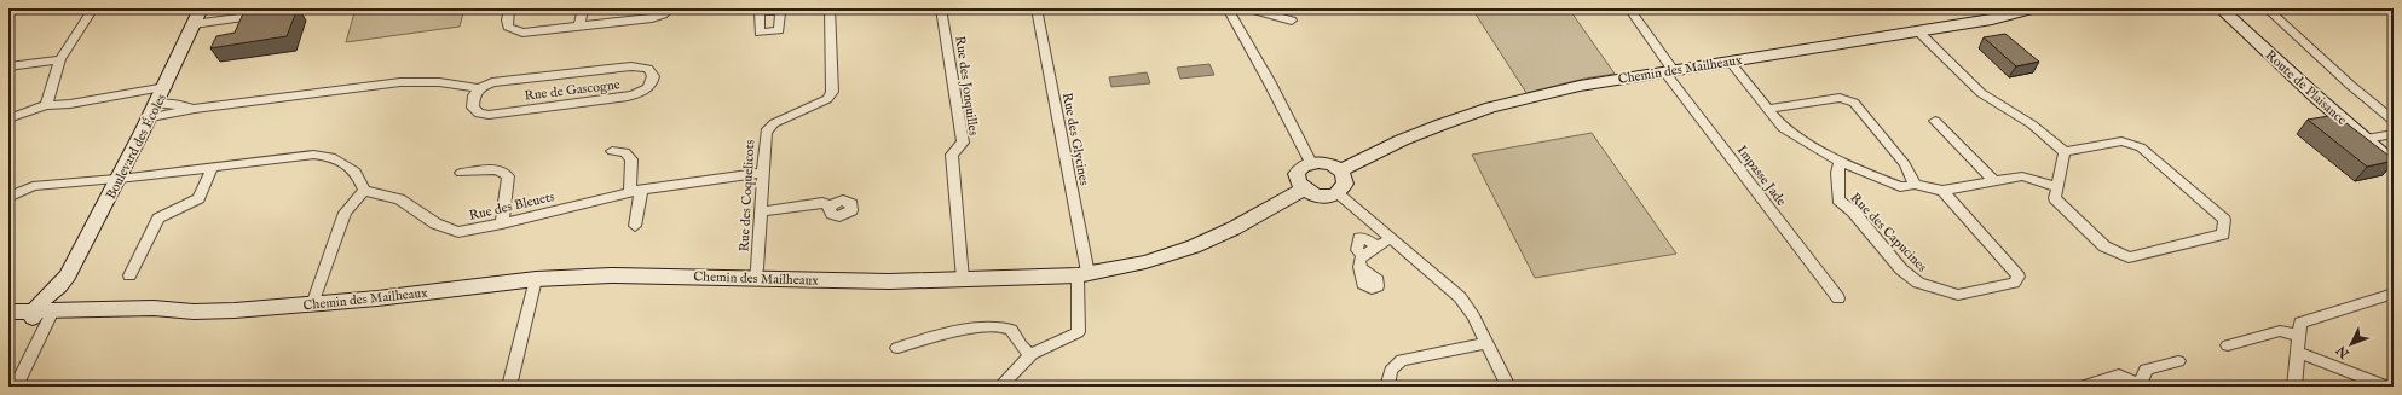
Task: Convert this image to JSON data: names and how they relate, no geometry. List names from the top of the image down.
{
  "streets": {
    "street": [
      "Chemin des Mailheaux",
      "Rue des Jonquilles",
      "Route de Plaisance",
      "Rue de Gascogne",
      "Rue des Glycines",
      "Boulevard des Écoles",
      "Impasse Jade",
      "Rue des Coquelicots",
      "Rue des Bleuets",
      "Rue des Capucines"
    ]
  },
  "crossings": [
    ["Chemin des Mailheaux", "Rue des Jonquilles"],
    ["Chemin des Mailheaux", "Rue des Glycines"],
    ["Chemin des Mailheaux", "Boulevard des Écoles"],
    ["Chemin des Mailheaux", "Impasse Jade"],
    ["Chemin des Mailheaux", "Rue des Coquelicots"],
    ["Rue de Gascogne", "Boulevard des Écoles"],
    ["Rue des Coquelicots", "Rue des Bleuets"]
  ],
  "north": "bottom left"
}
